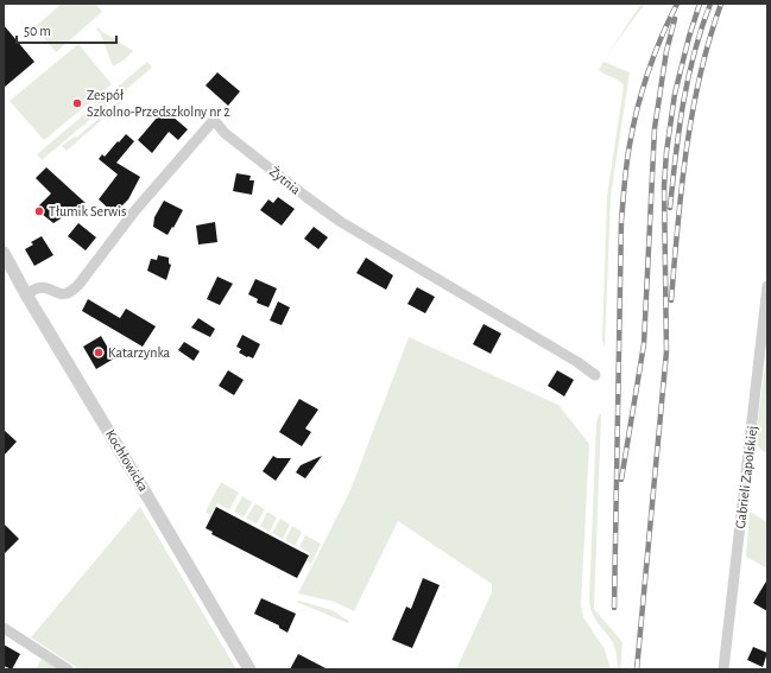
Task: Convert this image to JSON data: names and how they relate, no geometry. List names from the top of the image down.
{
  "streets": {
    "street": ["Żytnia", "Kochłowicka", "Gabrieli Zapolskiej"]
  },
  "crossings": [
    ["Żytnia", "Kochłowicka"]
  ],
  "places": ["Zespół Szkolno-Przedszkolny nr 2", "Tłumik Serwis", "Katarzynka"],
  "scale_bar": "50 m"
}
